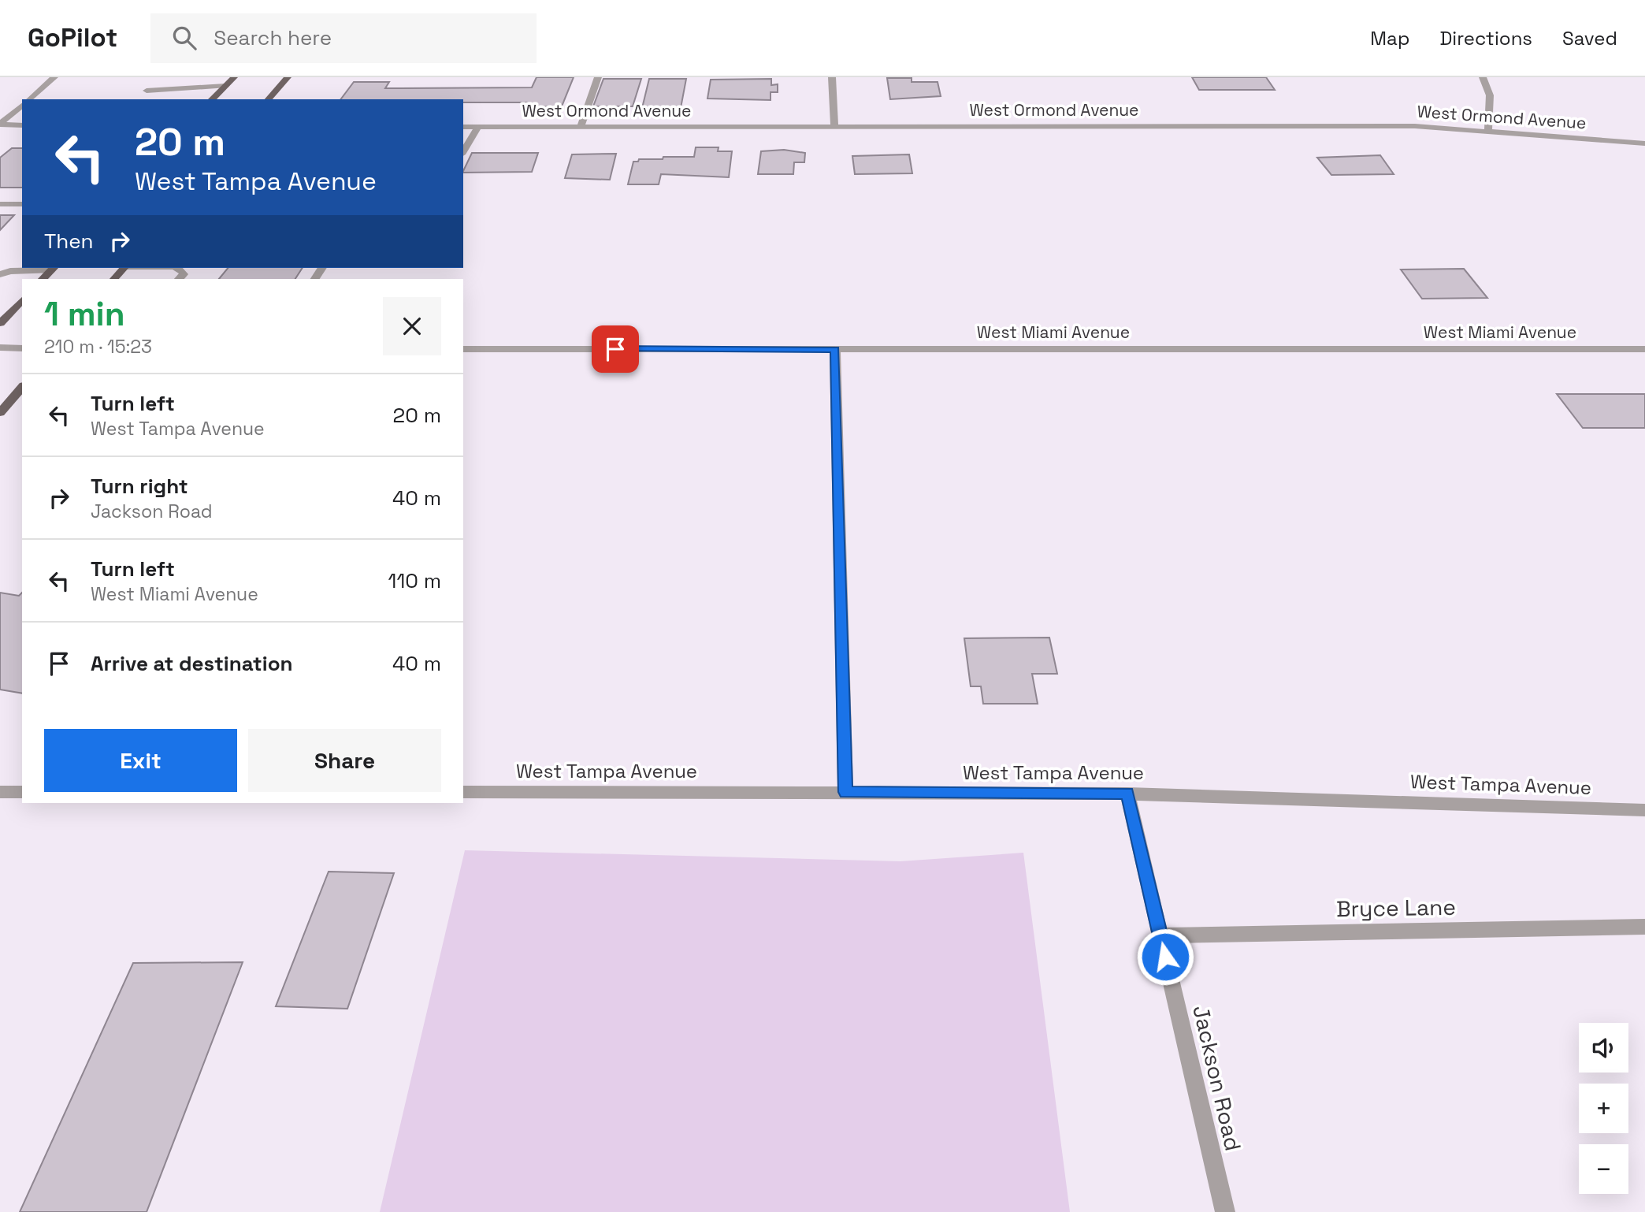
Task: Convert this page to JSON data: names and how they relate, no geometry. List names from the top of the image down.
{
  "streets": {
    "street": [
      "West Ormond Avenue",
      "West Miami Avenue",
      "West Tampa Avenue",
      "Bryce Lane",
      "Jackson Road"
    ]
  },
  "crossings": [
    ["West Tampa Avenue", "Jackson Road"],
    ["Bryce Lane", "Jackson Road"]
  ],
  "page": {
    "header": "GoPilot",
    "search": "Search here",
    "nav": ["Map", "Directions", "Saved"],
    "turn": ["20 m", "West Tampa Avenue"],
    "then": "Then",
    "heading": ["1 min", "210 m · 15:23"],
    "list": [
      {
        "name": "Turn left",
        "note": "West Tampa Avenue",
        "value": "20 m"
      },
      {
        "name": "Turn right",
        "note": "Jackson Road",
        "value": "40 m"
      },
      {
        "name": "Turn left",
        "note": "West Miami Avenue",
        "value": "110 m"
      },
      {
        "name": "Arrive at destination",
        "value": "40 m"
      }
    ],
    "buttons": ["Exit", "Share"],
    "map_buttons": ["+", "−"]
  }
}
